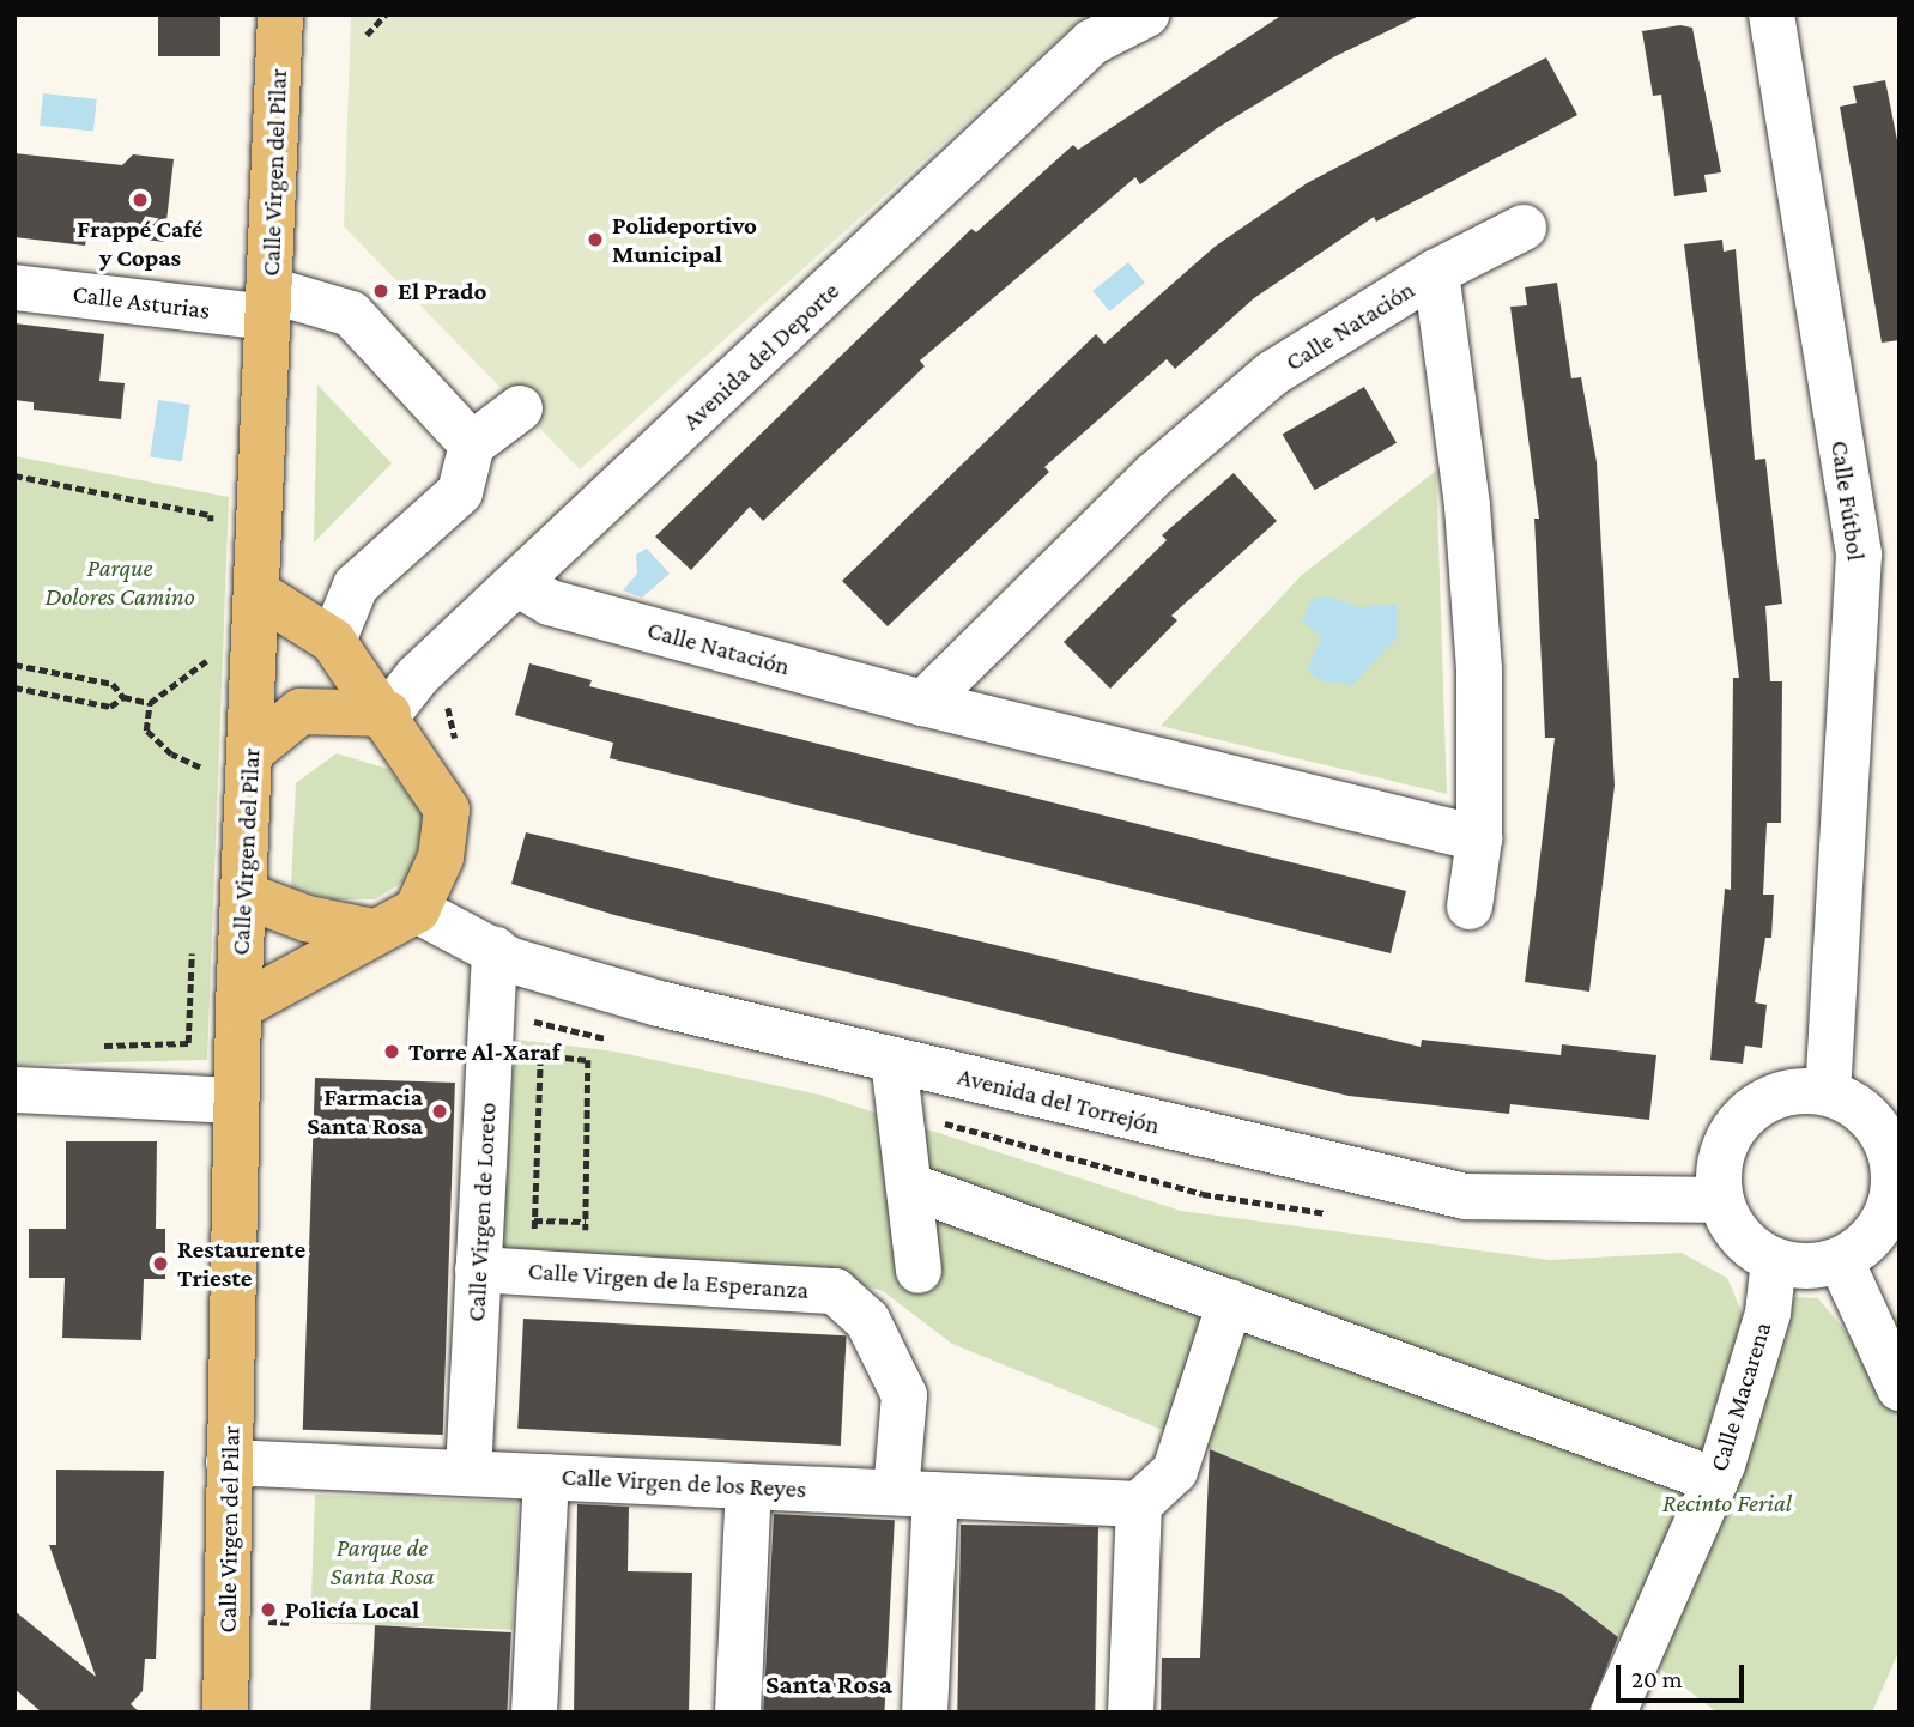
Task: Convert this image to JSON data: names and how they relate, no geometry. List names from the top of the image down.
{
  "streets": {
    "main road": ["Calle Virgen del Pilar"],
    "street": [
      "Calle Asturias",
      "Calle Natación",
      "Avenida del Deporte",
      "Calle Fútbol",
      "Avenida del Torrejón",
      "Calle Virgen de Loreto",
      "Calle Virgen de la Esperanza",
      "Calle Macarena",
      "Calle Virgen de los Reyes"
    ]
  },
  "crossings": [
    ["Calle Virgen del Pilar", "Calle Asturias"],
    ["Calle Virgen del Pilar", "Avenida del Deporte"],
    ["Calle Virgen del Pilar", "Avenida del Torrejón"],
    ["Calle Virgen del Pilar", "Calle Virgen de los Reyes"],
    ["Calle Natación", "Avenida del Deporte"],
    ["Avenida del Deporte", "Avenida del Torrejón"],
    ["Calle Fútbol", "Avenida del Torrejón"],
    ["Calle Fútbol", "Calle Macarena"],
    ["Avenida del Torrejón", "Calle Virgen de Loreto"],
    ["Avenida del Torrejón", "Calle Macarena"],
    ["Calle Virgen de Loreto", "Calle Virgen de la Esperanza"],
    ["Calle Virgen de Loreto", "Calle Virgen de los Reyes"],
    ["Calle Virgen de la Esperanza", "Calle Virgen de los Reyes"]
  ],
  "districts": ["Santa Rosa"],
  "parks": ["Parque Dolores Camino", "Recinto Ferial", "Parque de Santa Rosa"],
  "places": [
    "Frappé Café y Copas",
    "Polideportivo Municipal",
    "El Prado",
    "Torre Al-Xaraf",
    "Farmacia Santa Rosa",
    "Restaurente Trieste",
    "Policía Local"
  ],
  "scale_bar": "20 m"
}
